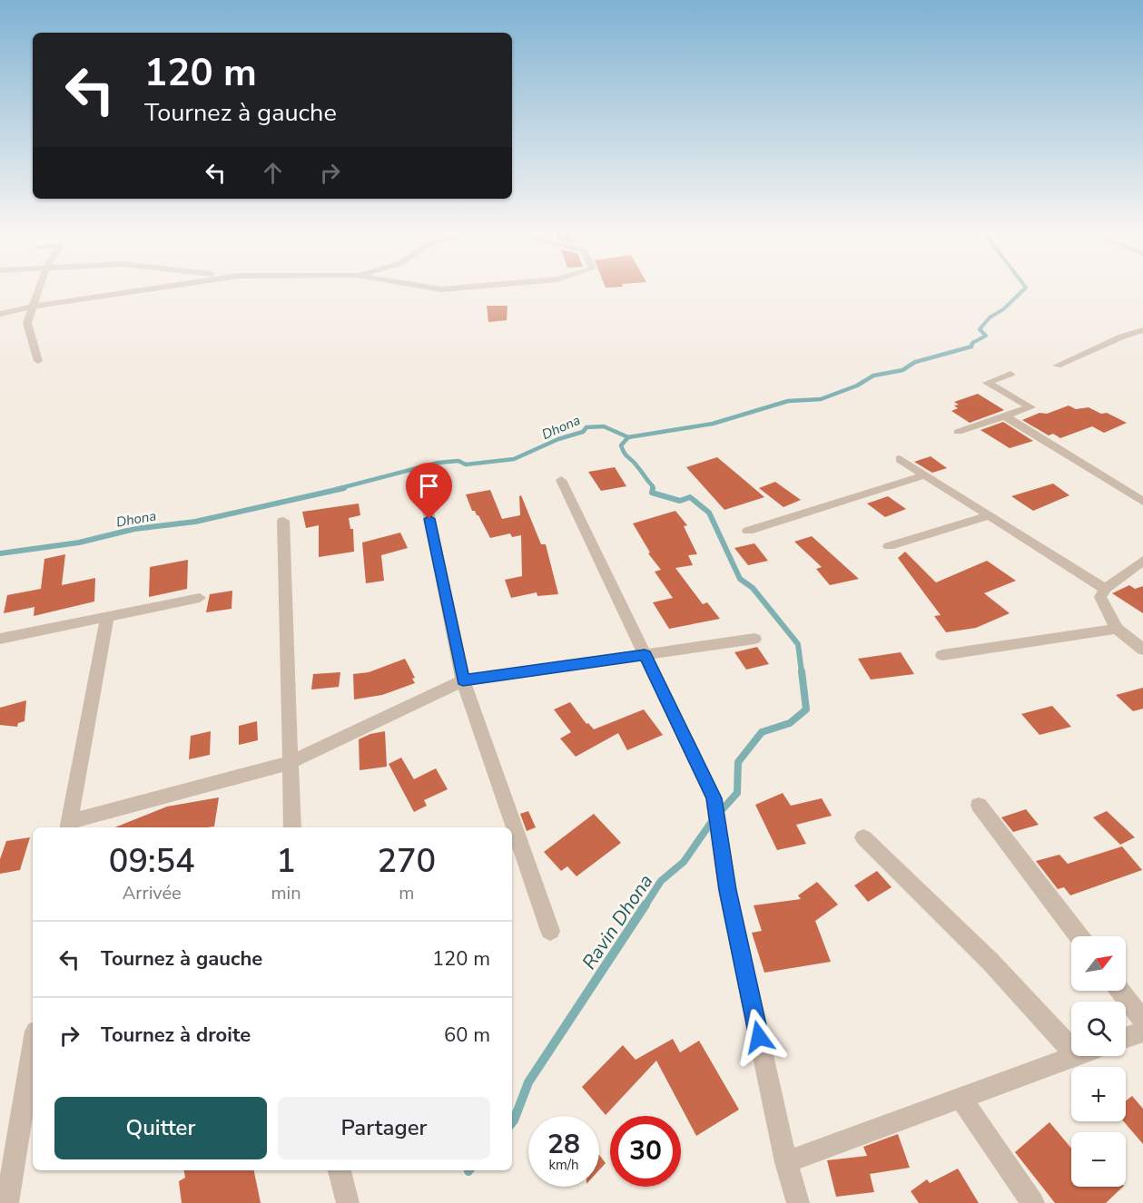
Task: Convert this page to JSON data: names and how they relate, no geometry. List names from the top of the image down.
{
  "water": ["Dhona", "Ravin Dhona"],
  "north": "top right",
  "page": {
    "turn": ["120 m", "Tournez à gauche"],
    "eta": [
      "09:54",
      "Arrivée",
      "1",
      "min",
      "270",
      "m"
    ],
    "list": [
      {
        "name": "Tournez à gauche",
        "value": "120 m"
      },
      {
        "name": "Tournez à droite",
        "value": "60 m"
      }
    ],
    "map_buttons": ["+", "−"],
    "buttons": ["Quitter", "Partager"],
    "speed": "28 km/h",
    "limit": "30"
  }
}
